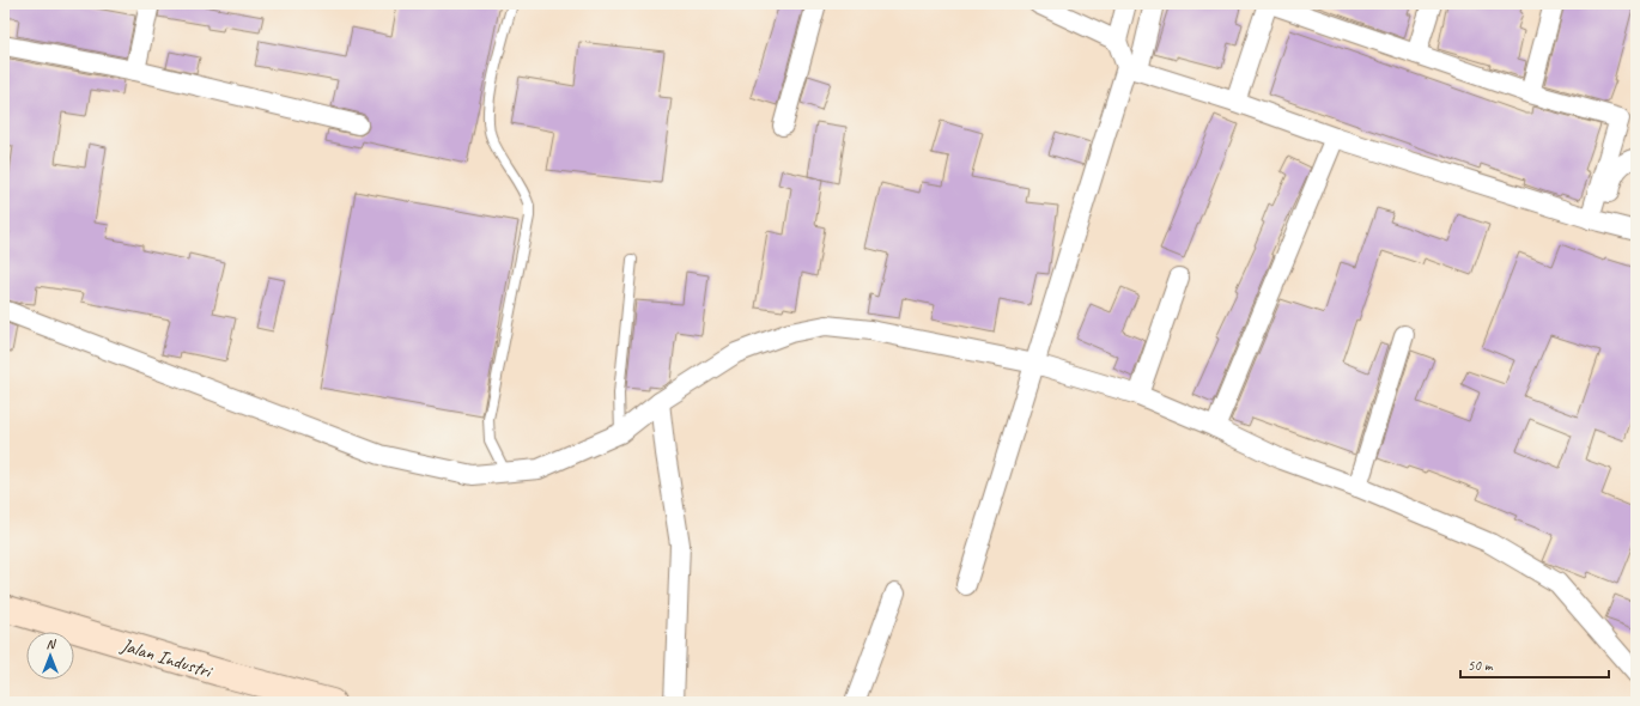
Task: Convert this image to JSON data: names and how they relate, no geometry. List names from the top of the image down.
{
  "streets": {
    "street": ["Jalan Industri"]
  },
  "scale_bar": "50 m",
  "north": "top"
}
